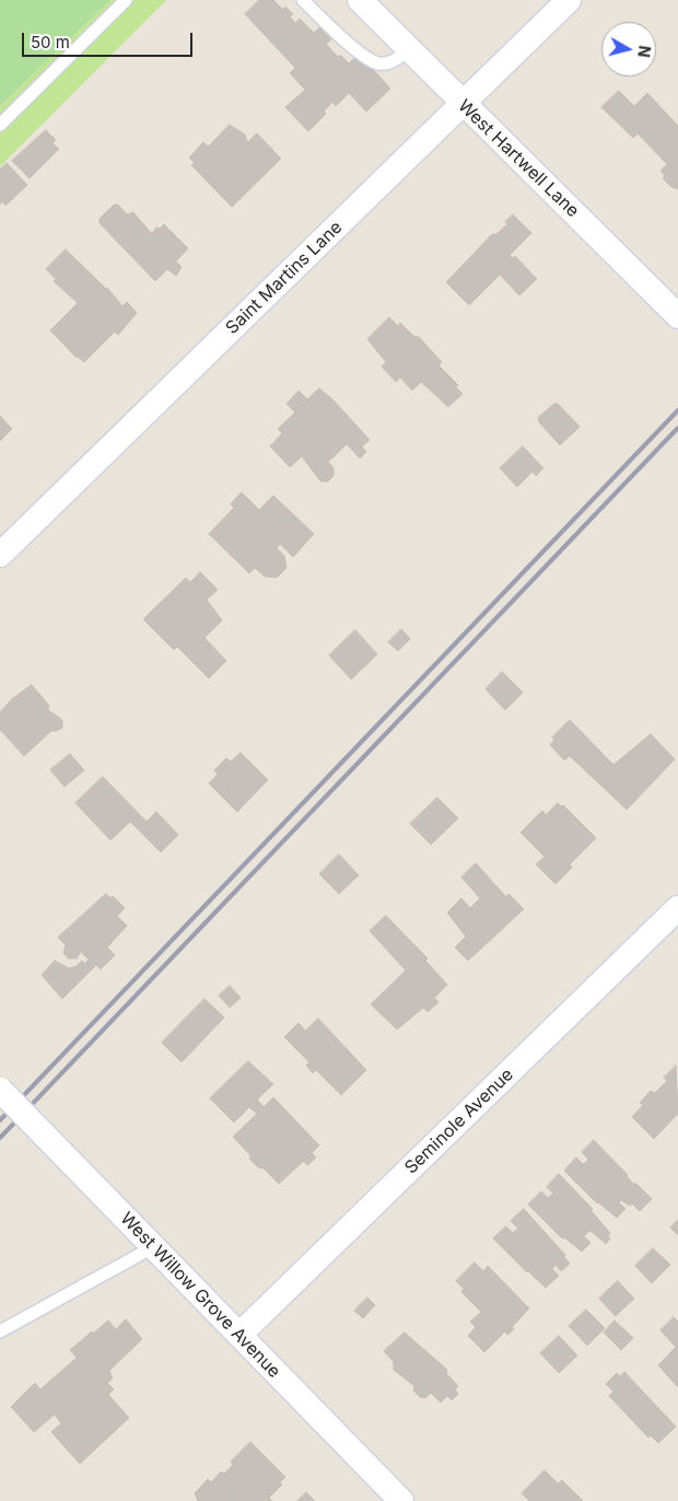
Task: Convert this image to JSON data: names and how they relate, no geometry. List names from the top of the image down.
{
  "streets": {
    "street": [
      "West Hartwell Lane",
      "Saint Martins Lane",
      "Seminole Avenue",
      "West Willow Grove Avenue"
    ]
  },
  "crossings": [
    ["West Hartwell Lane", "Saint Martins Lane"],
    ["Seminole Avenue", "West Willow Grove Avenue"]
  ],
  "scale_bar": "50 m",
  "north": "right"
}
